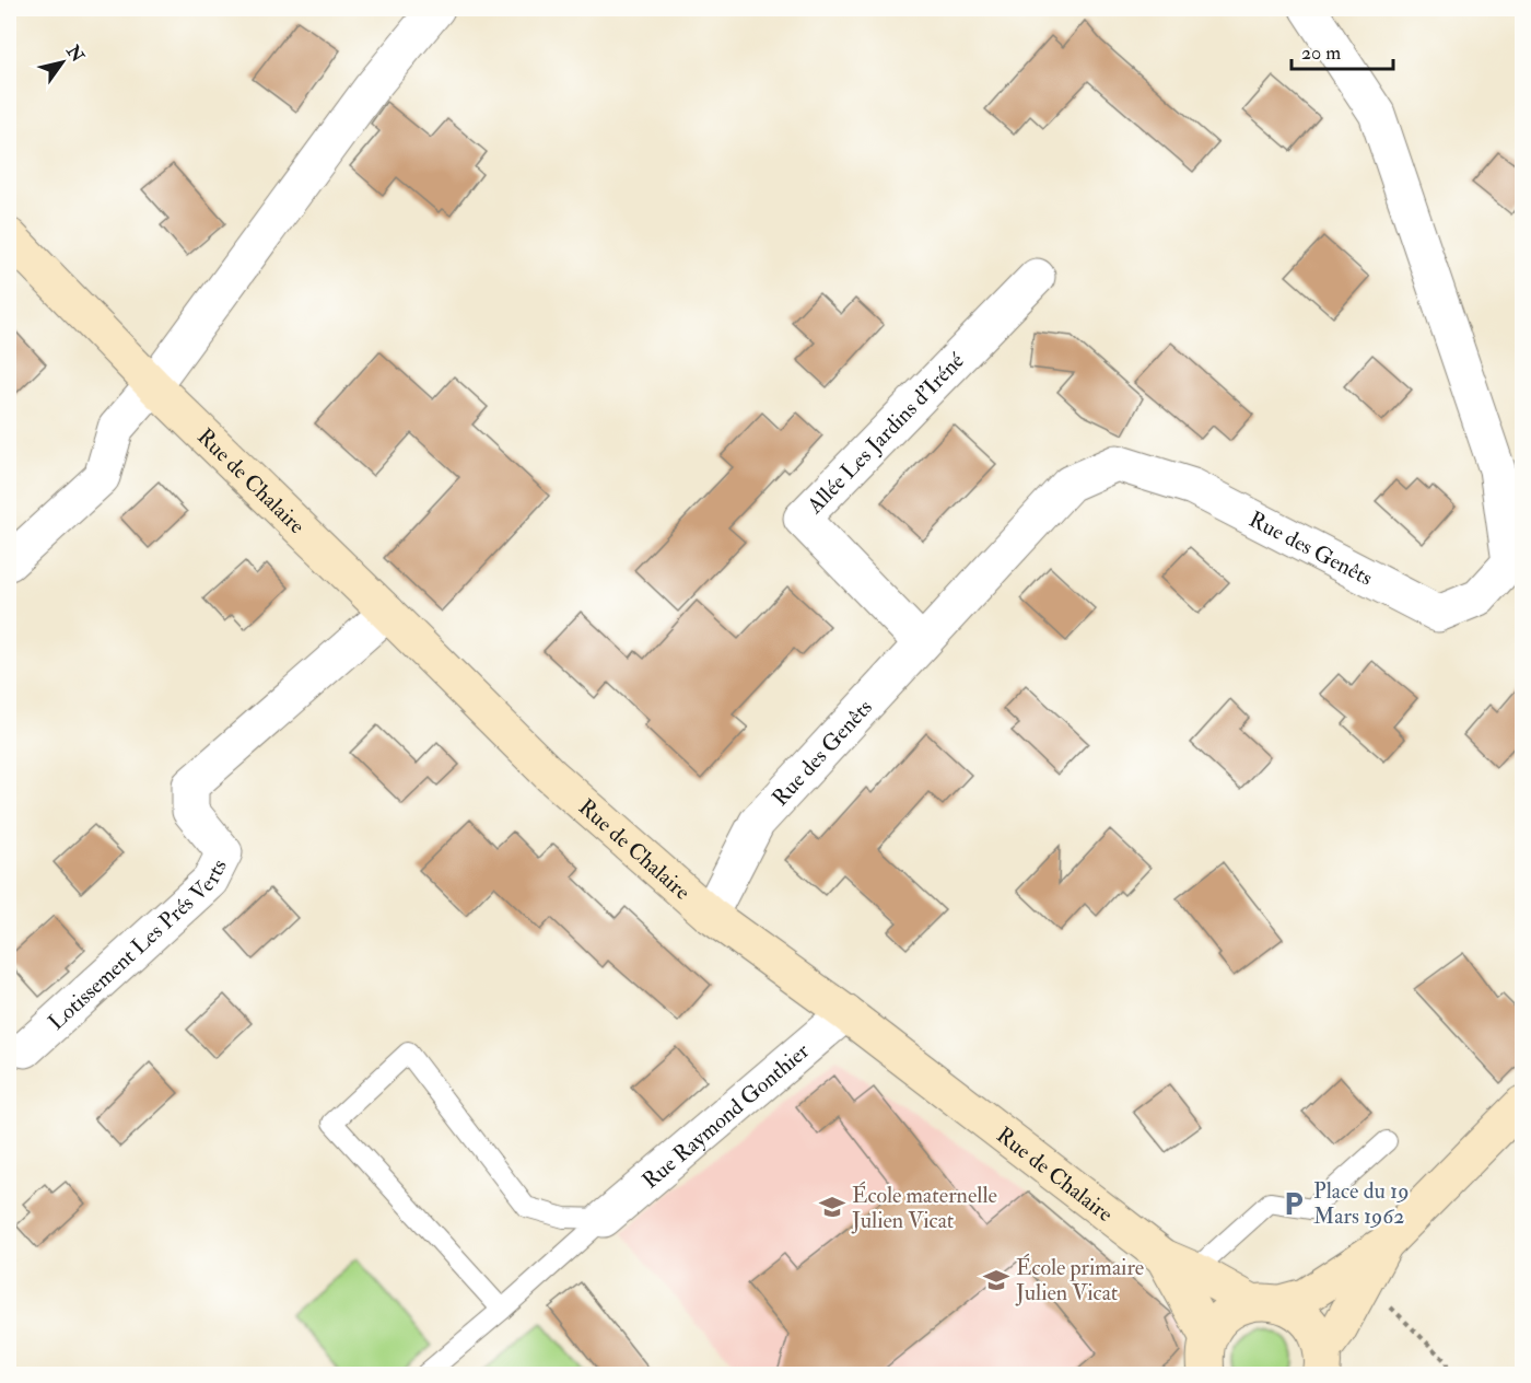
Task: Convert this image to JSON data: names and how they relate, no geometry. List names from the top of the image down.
{
  "streets": {
    "street": [
      "Allée Les Jardins d'Iréné",
      "Rue de Chalaire",
      "Rue des Genêts",
      "Lotissement Les Prés Verts",
      "Rue Raymond Gonthier"
    ]
  },
  "crossings": [
    ["Allée Les Jardins d'Iréné", "Rue des Genêts"],
    ["Rue de Chalaire", "Rue des Genêts"],
    ["Rue de Chalaire", "Lotissement Les Prés Verts"],
    ["Rue de Chalaire", "Rue Raymond Gonthier"]
  ],
  "places": {
    "parking": ["Place du 19 Mars 1962"],
    "school or university": ["École maternelle Julien Vicat", "École primaire Julien Vicat"]
  },
  "scale_bar": "20 m",
  "north": "top right"
}
